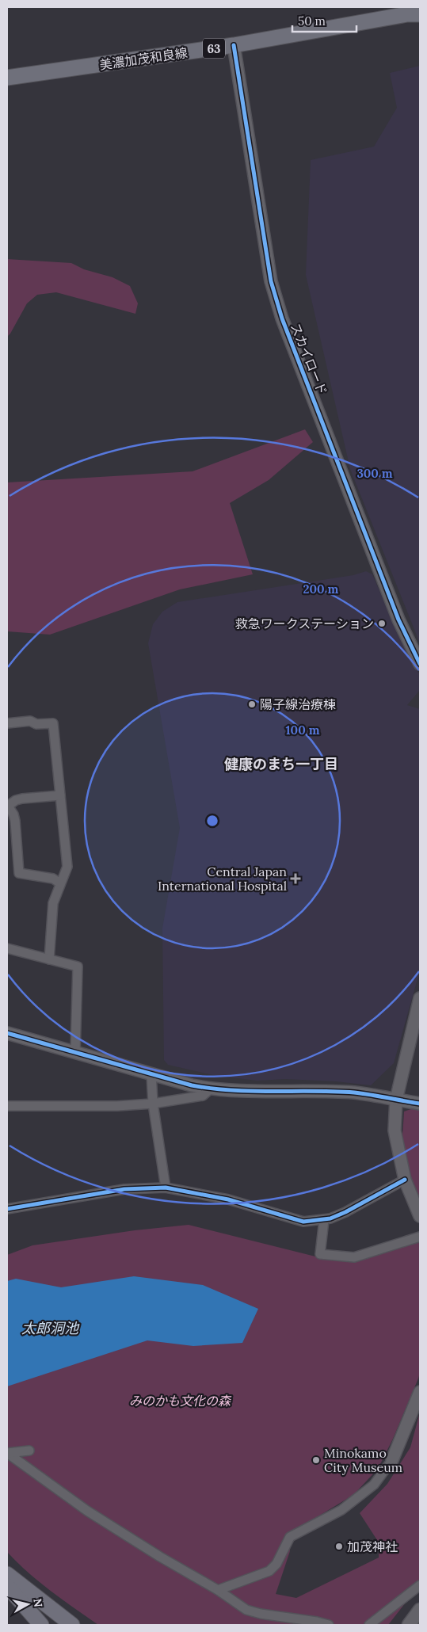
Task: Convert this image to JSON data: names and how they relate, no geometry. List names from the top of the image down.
{
  "streets": {
    "main road": ["63", "美濃加茂和良線"],
    "street": ["スカイロード"]
  },
  "crossings": [
    ["美濃加茂和良線", "スカイロード"]
  ],
  "districts": ["健康のまち一丁目"],
  "water": ["太郎洞池"],
  "parks": ["みのかも文化の森"],
  "places": {
    "other": [
      "救急ワークステーション",
      "陽子線治療棟",
      "Minokamo City Museum",
      "加茂神社"
    ],
    "health": ["Central Japan International Hospital"]
  },
  "scale_bar": "50 m",
  "north": "right",
  "rings": ["300 m", "200 m", "100 m"]
}
